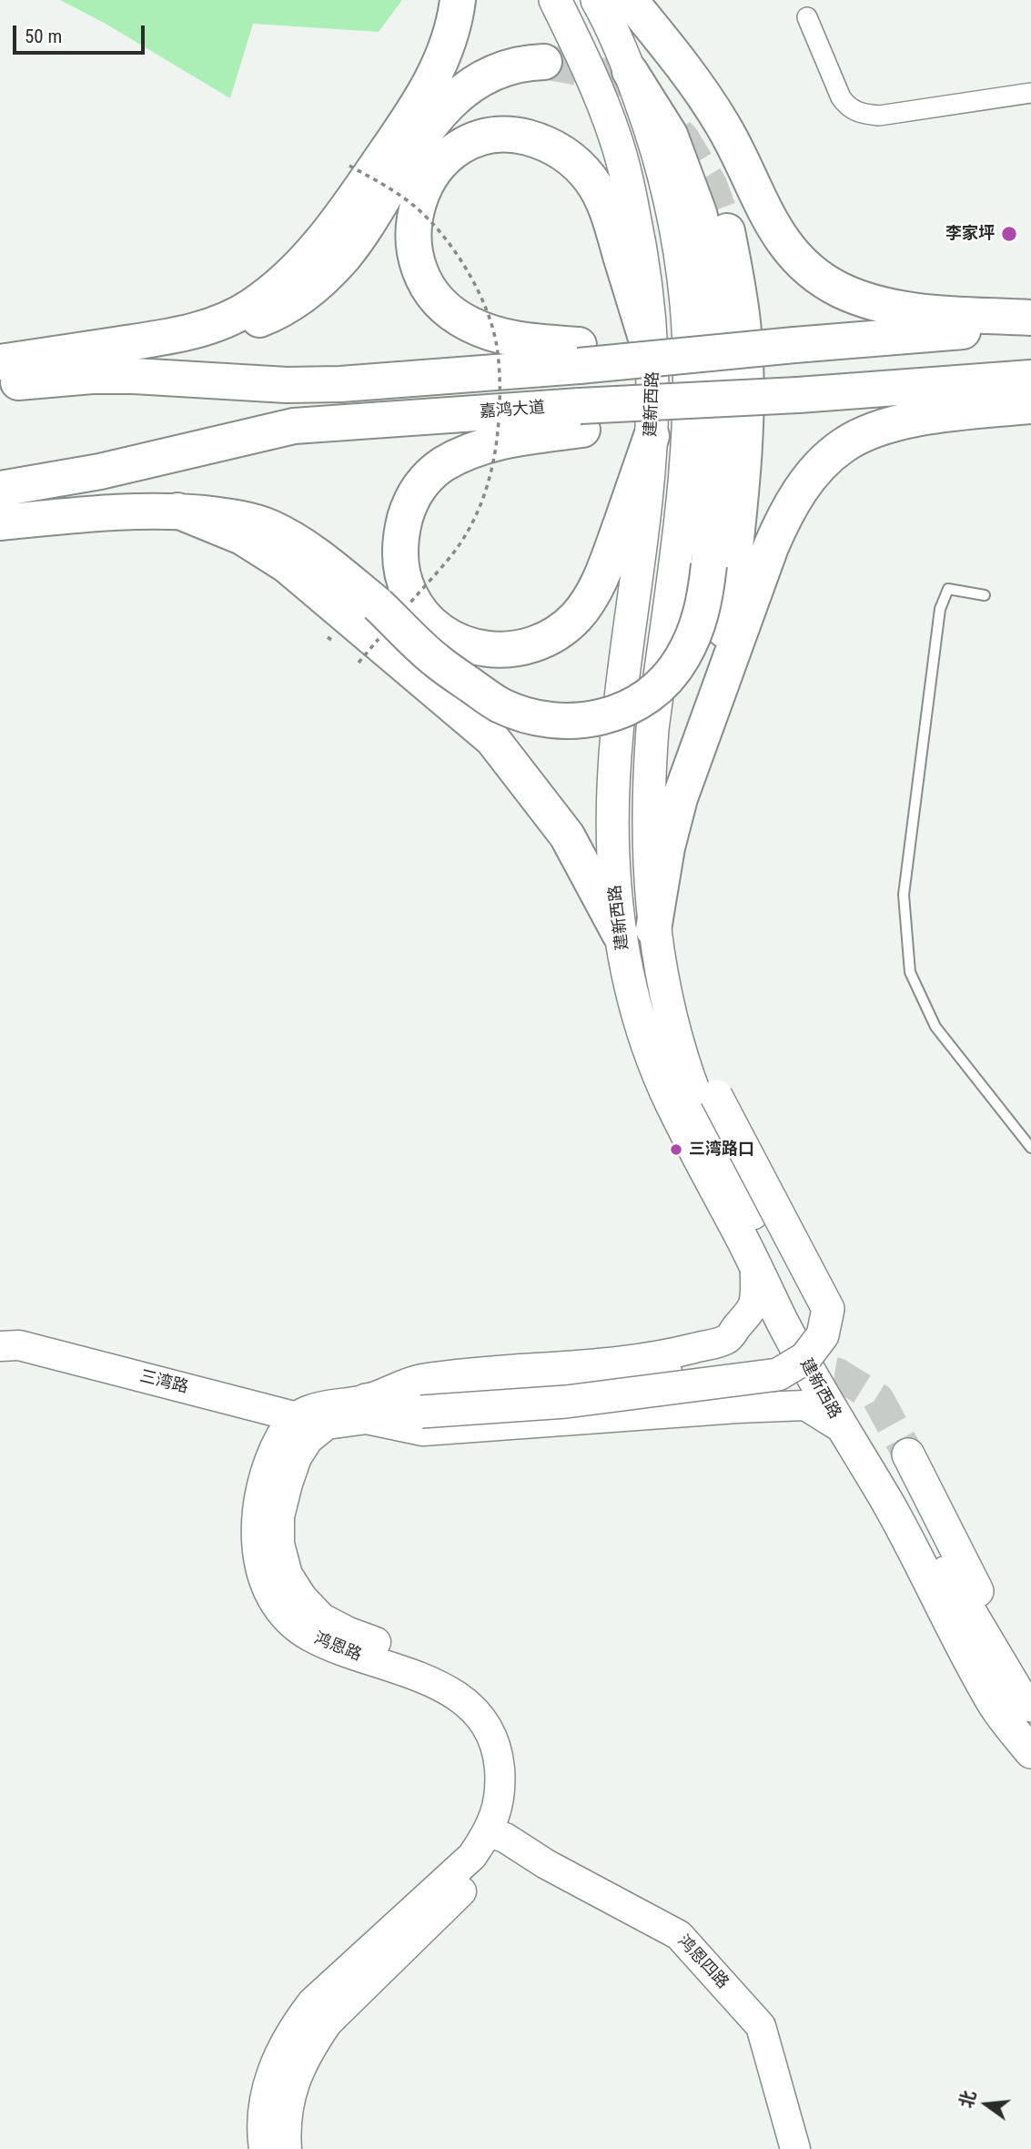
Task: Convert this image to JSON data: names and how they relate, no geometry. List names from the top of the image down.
{
  "streets": {
    "highway": ["嘉鸿大道"],
    "main road": [
      "建新西路",
      "三湾路",
      "鸿恩路",
      "鸿恩四路"
    ]
  },
  "crossings": [
    ["三湾路", "鸿恩路"],
    ["鸿恩路", "鸿恩四路"]
  ],
  "places": ["李家坪", "三湾路口"],
  "scale_bar": "50 m",
  "north": "left"
}
